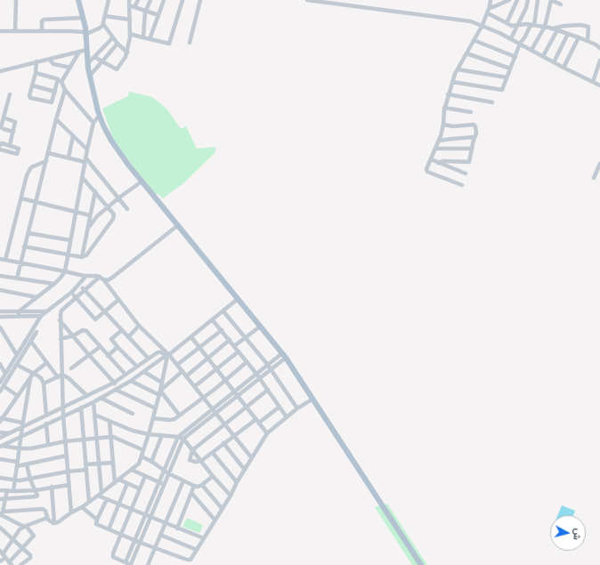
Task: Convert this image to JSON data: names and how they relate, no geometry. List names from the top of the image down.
{
  "north": "right"
}
